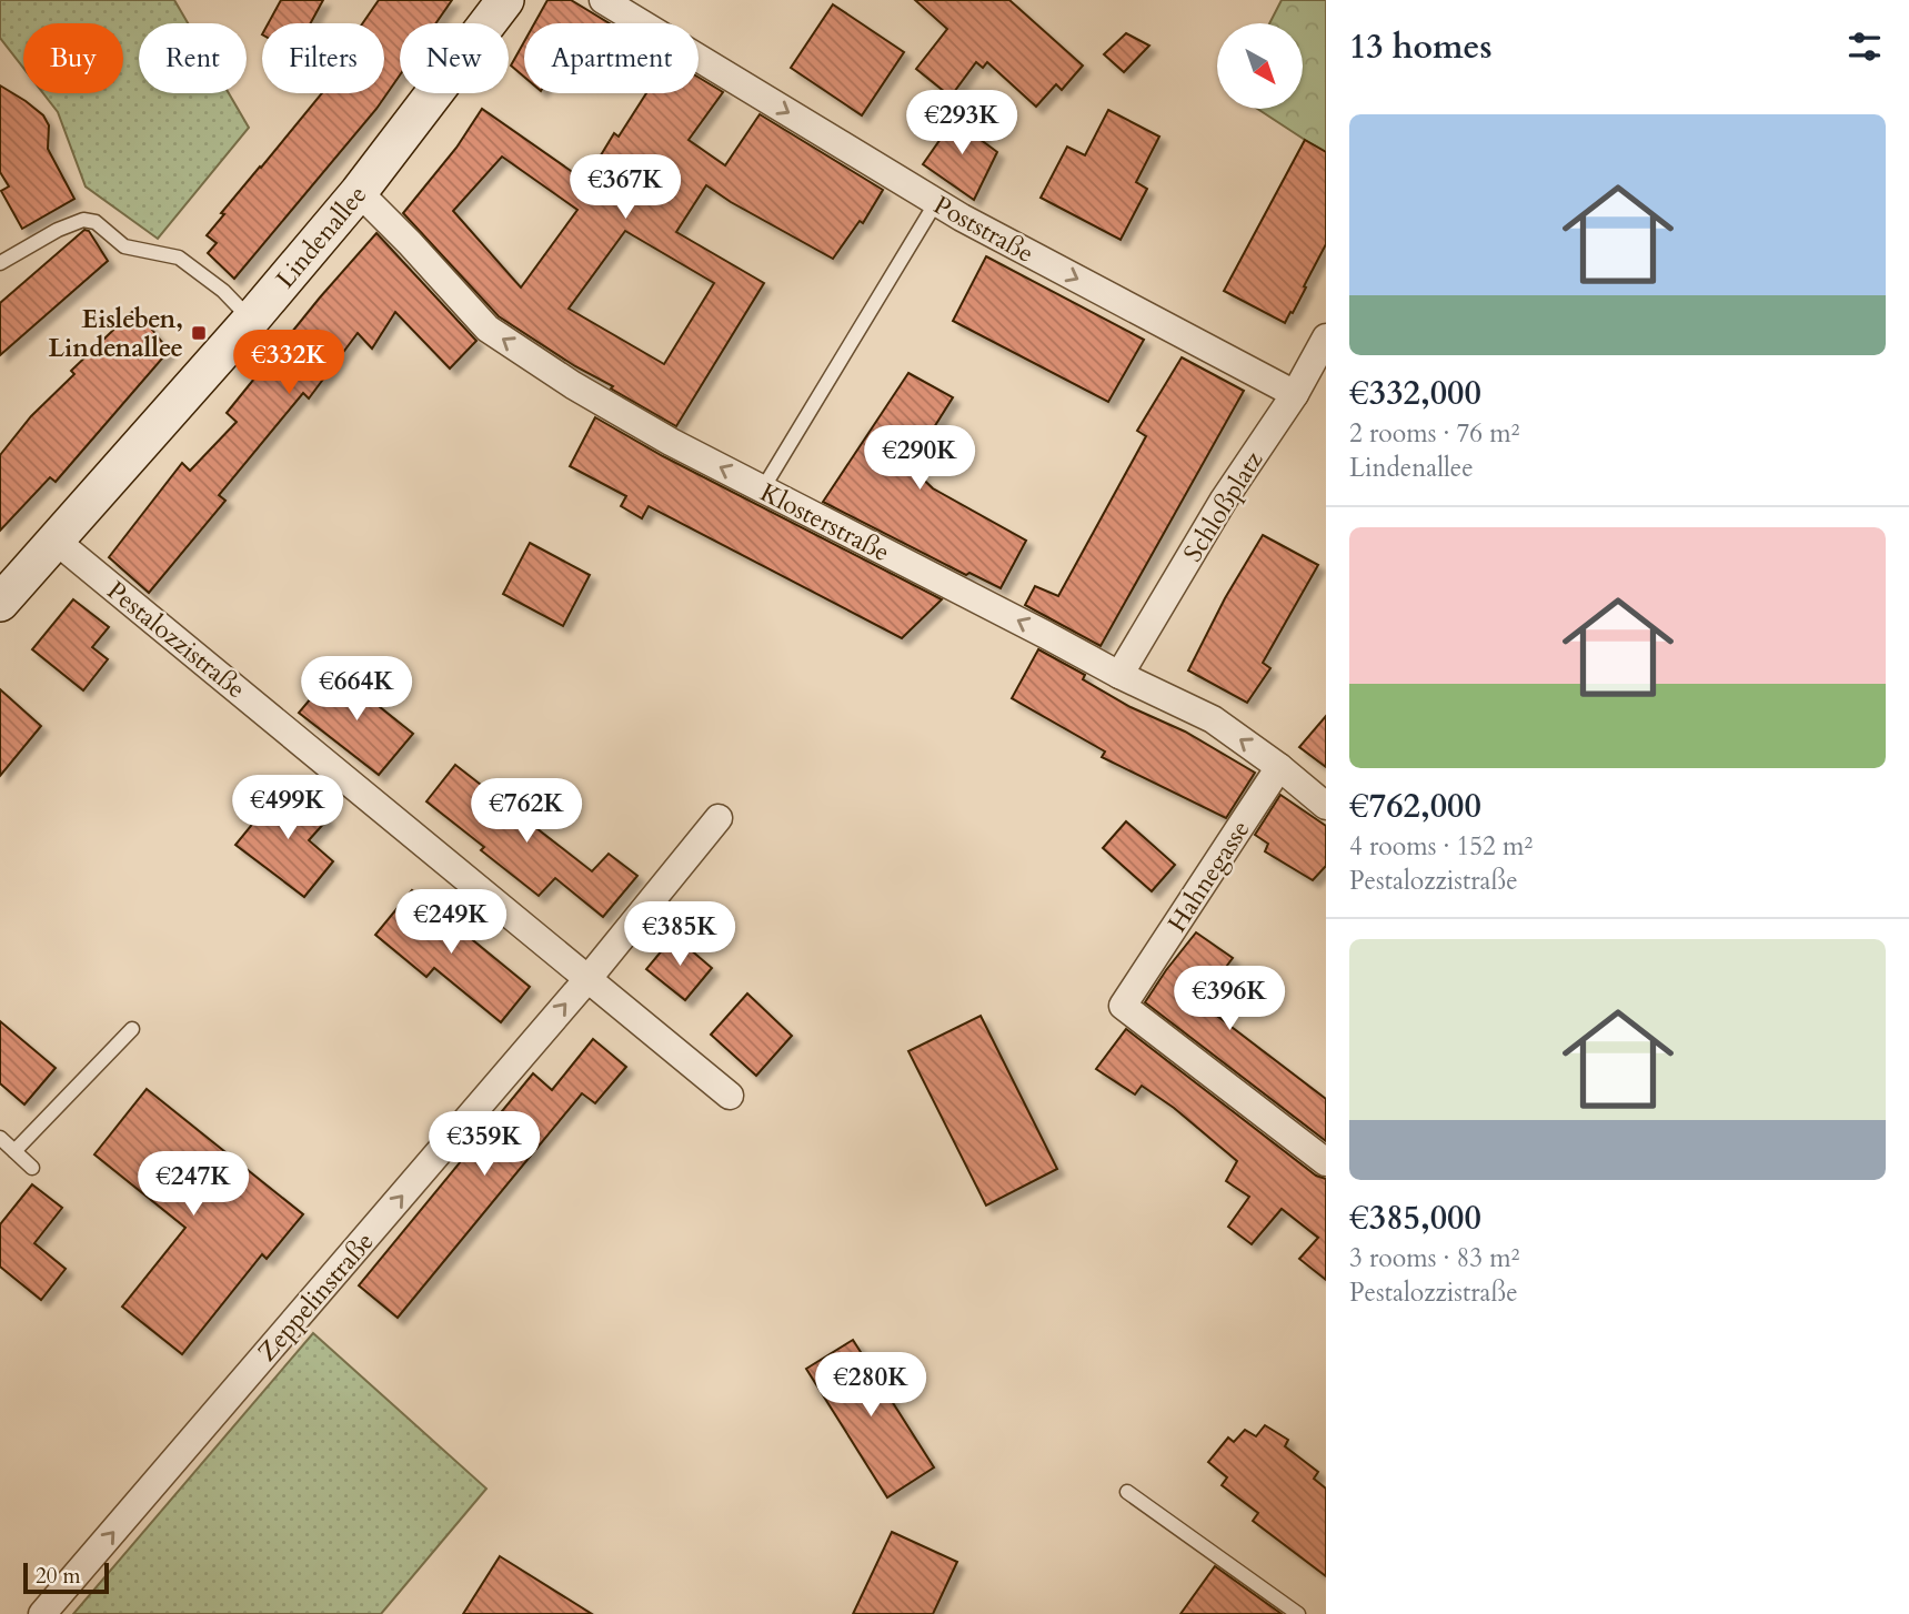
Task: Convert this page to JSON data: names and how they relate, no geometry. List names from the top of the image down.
{
  "streets": {
    "street": [
      "Poststraße",
      "Lindenallee",
      "Schloßplatz",
      "Klosterstraße",
      "Pestalozzistraße",
      "Hahnegasse",
      "Zeppelinstraße"
    ]
  },
  "crossings": [
    ["Poststraße", "Schloßplatz"],
    ["Lindenallee", "Klosterstraße"],
    ["Lindenallee", "Pestalozzistraße"],
    ["Schloßplatz", "Klosterstraße"],
    ["Klosterstraße", "Hahnegasse"],
    ["Pestalozzistraße", "Zeppelinstraße"]
  ],
  "one_way": ["Poststraße", "Klosterstraße", "Zeppelinstraße"],
  "places": {
    "transit": ["Eisleben, Lindenallee"]
  },
  "scale_bar": "20 m",
  "north": "bottom right",
  "page": {
    "heading": "13 homes",
    "chip": [
      "Buy",
      "Rent",
      "Filters",
      "New",
      "Apartment"
    ],
    "price": [
      "€293K",
      "€367K",
      "€332K",
      "€290K",
      "€664K",
      "€499K",
      "€762K",
      "€249K",
      "€385K",
      "€396K",
      "€359K",
      "€247K",
      "€280K"
    ],
    "list": [
      {
        "name": "€332,000",
        "note": "2 rooms · 76 m² · Lindenallee"
      },
      {
        "name": "€762,000",
        "note": "4 rooms · 152 m² · Pestalozzistraße"
      },
      {
        "name": "€385,000",
        "note": "3 rooms · 83 m² · Pestalozzistraße"
      }
    ],
    "scale": "20 m"
  }
}
